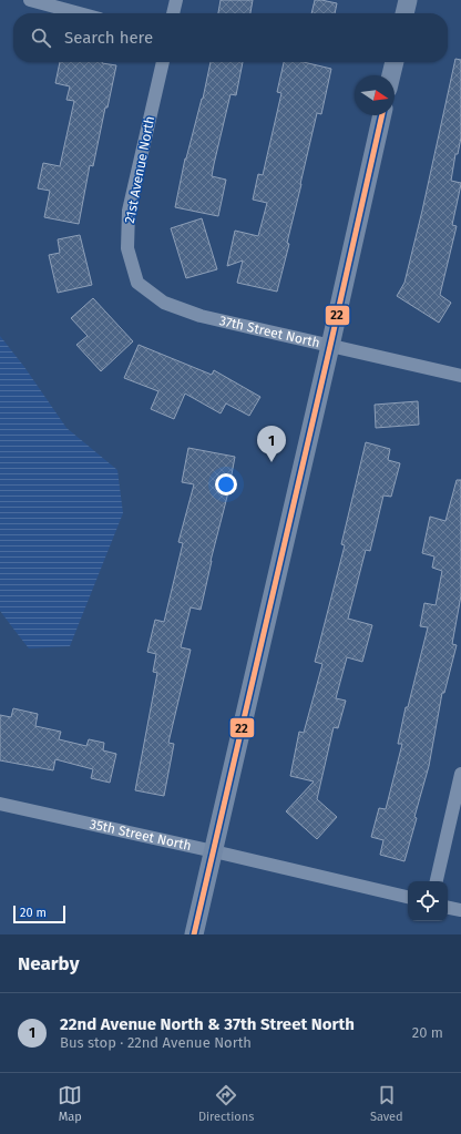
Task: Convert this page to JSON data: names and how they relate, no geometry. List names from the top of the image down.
{
  "streets": {
    "street": ["21st Avenue North", "37th Street North", "35th Street North"]
  },
  "crossings": [
    ["21st Avenue North", "37th Street North"]
  ],
  "lines": ["transit line 22"],
  "scale_bar": "20 m",
  "north": "right",
  "page": {
    "search": "Search here",
    "pins": "1",
    "scale": "20 m",
    "heading": "Nearby",
    "list": [
      {
        "mark": "1",
        "name": "22nd Avenue North & 37th Street North",
        "note": "Bus stop · 22nd Avenue North",
        "value": "20 m"
      }
    ],
    "nav": ["Map", "Directions", "Saved"]
  }
}
